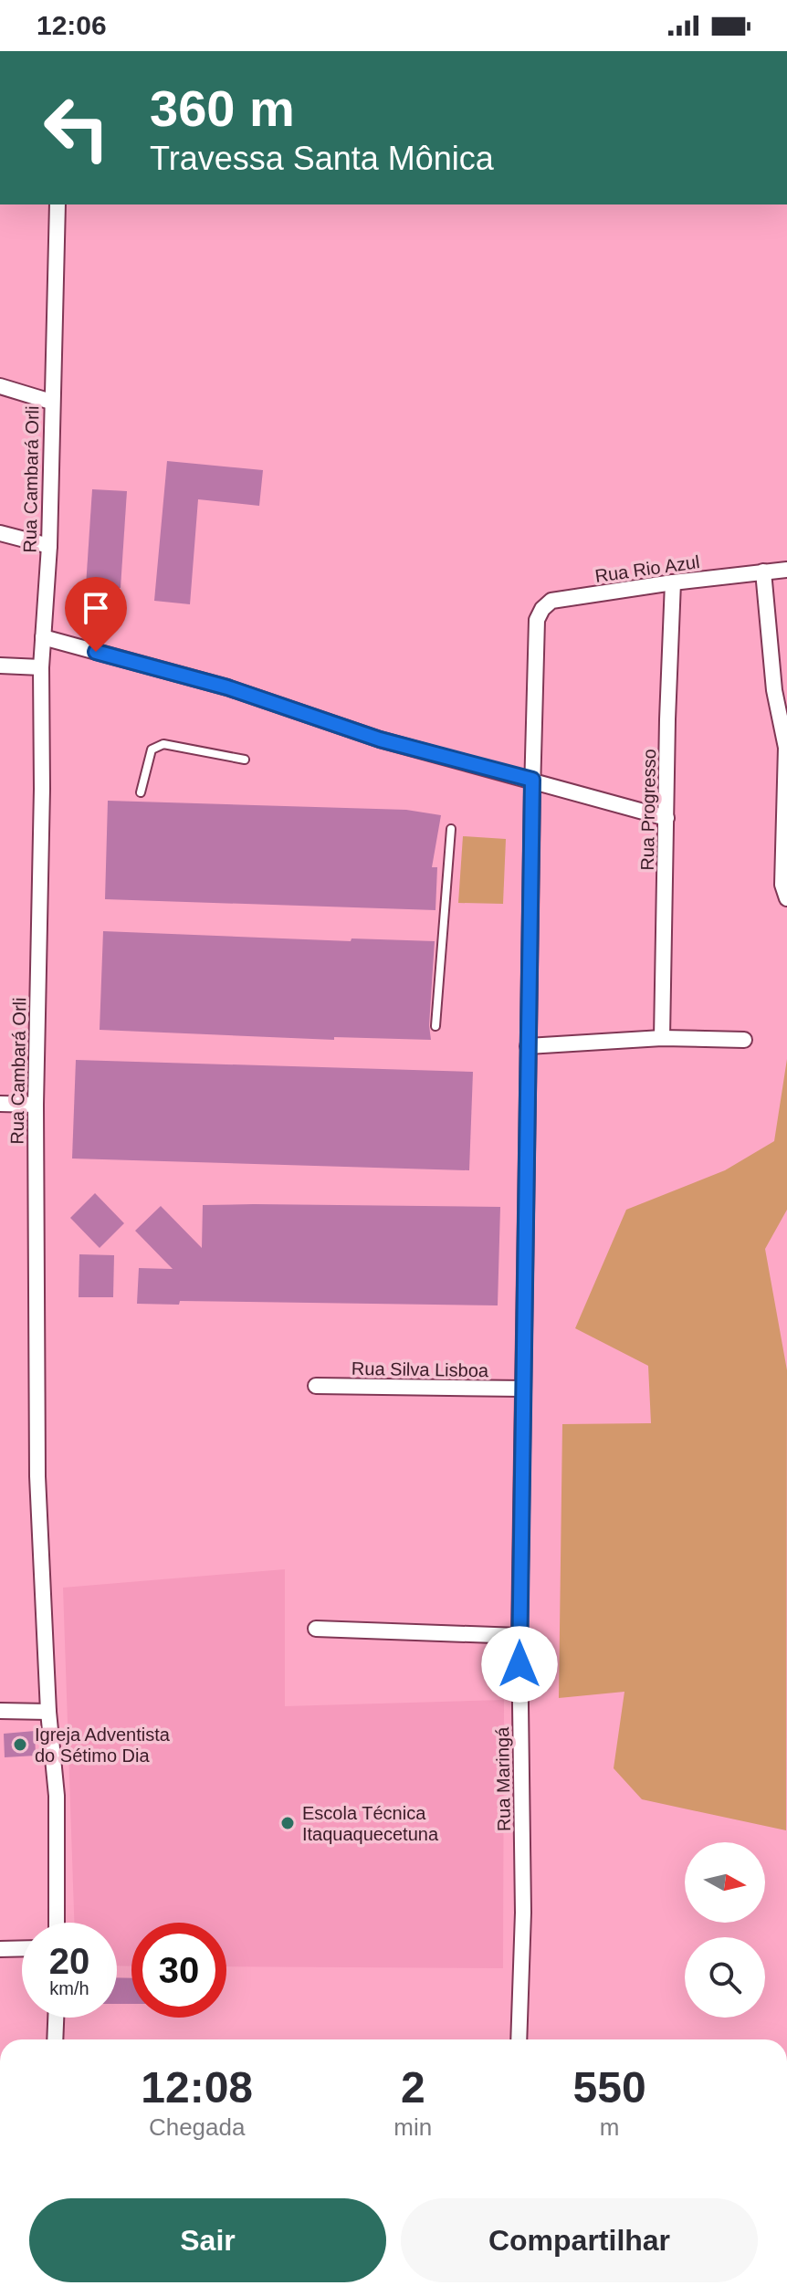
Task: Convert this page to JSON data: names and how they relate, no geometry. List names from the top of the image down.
{
  "streets": {
    "street": [
      "Rua Cambará Orli",
      "Rua Rio Azul",
      "Rua Progresso",
      "Rua Silva Lisboa",
      "Rua Maringá"
    ]
  },
  "crossings": [
    ["Rua Rio Azul", "Rua Progresso"],
    ["Rua Rio Azul", "Rua Maringá"],
    ["Rua Silva Lisboa", "Rua Maringá"]
  ],
  "places": ["Igreja Adventista do Sétimo Dia", "Escola Técnica Itaquaquecetuna"],
  "north": "right",
  "page": {
    "status": "12:06",
    "turn": ["360 m", "Travessa Santa Mônica"],
    "speed": "20 km/h",
    "limit": "30",
    "eta": [
      "12:08",
      "Chegada",
      "2",
      "min",
      "550",
      "m"
    ],
    "buttons": ["Sair", "Compartilhar"]
  }
}
